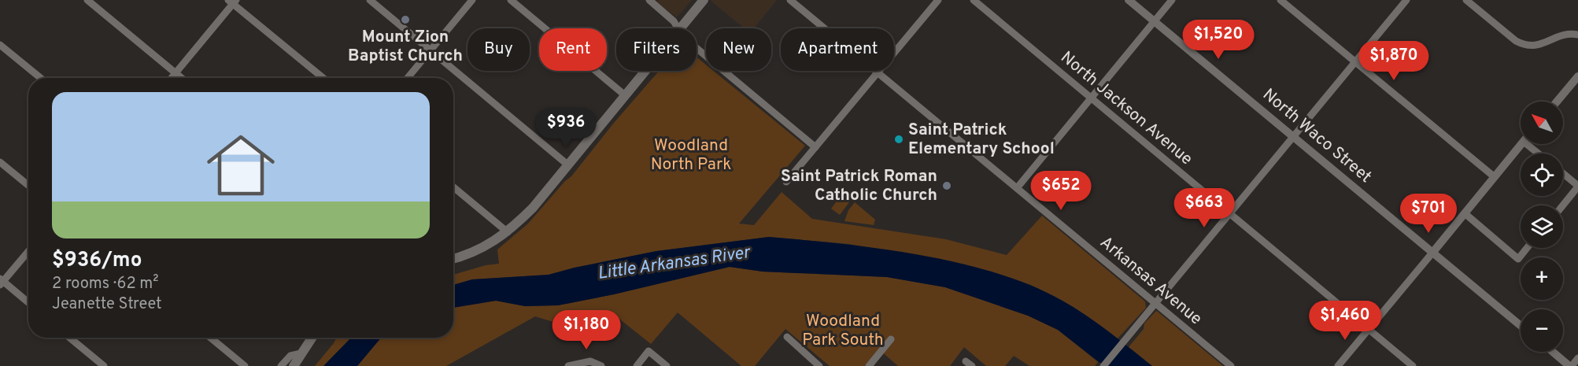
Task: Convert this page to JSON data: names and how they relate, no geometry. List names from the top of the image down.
{
  "streets": {
    "street": ["North Jackson Avenue", "North Waco Street", "Arkansas Avenue"]
  },
  "water": ["Little Arkansas River"],
  "parks": ["Woodland North Park", "Woodland Park South"],
  "places": ["Mount Zion Baptist Church", "Saint Patrick Elementary School", "Saint Patrick Roman Catholic Church"],
  "north": "top left",
  "page": {
    "price": [
      "$1,520",
      "$1,870",
      "$936",
      "$652",
      "$663",
      "$701",
      "$1,460",
      "$1,180"
    ],
    "chip": [
      "Buy",
      "Rent",
      "Filters",
      "New",
      "Apartment"
    ],
    "list": [
      {
        "name": "$936/mo",
        "note": "2 rooms · 62 m² · Jeanette Street"
      }
    ],
    "map_buttons": ["+", "−"]
  }
}
